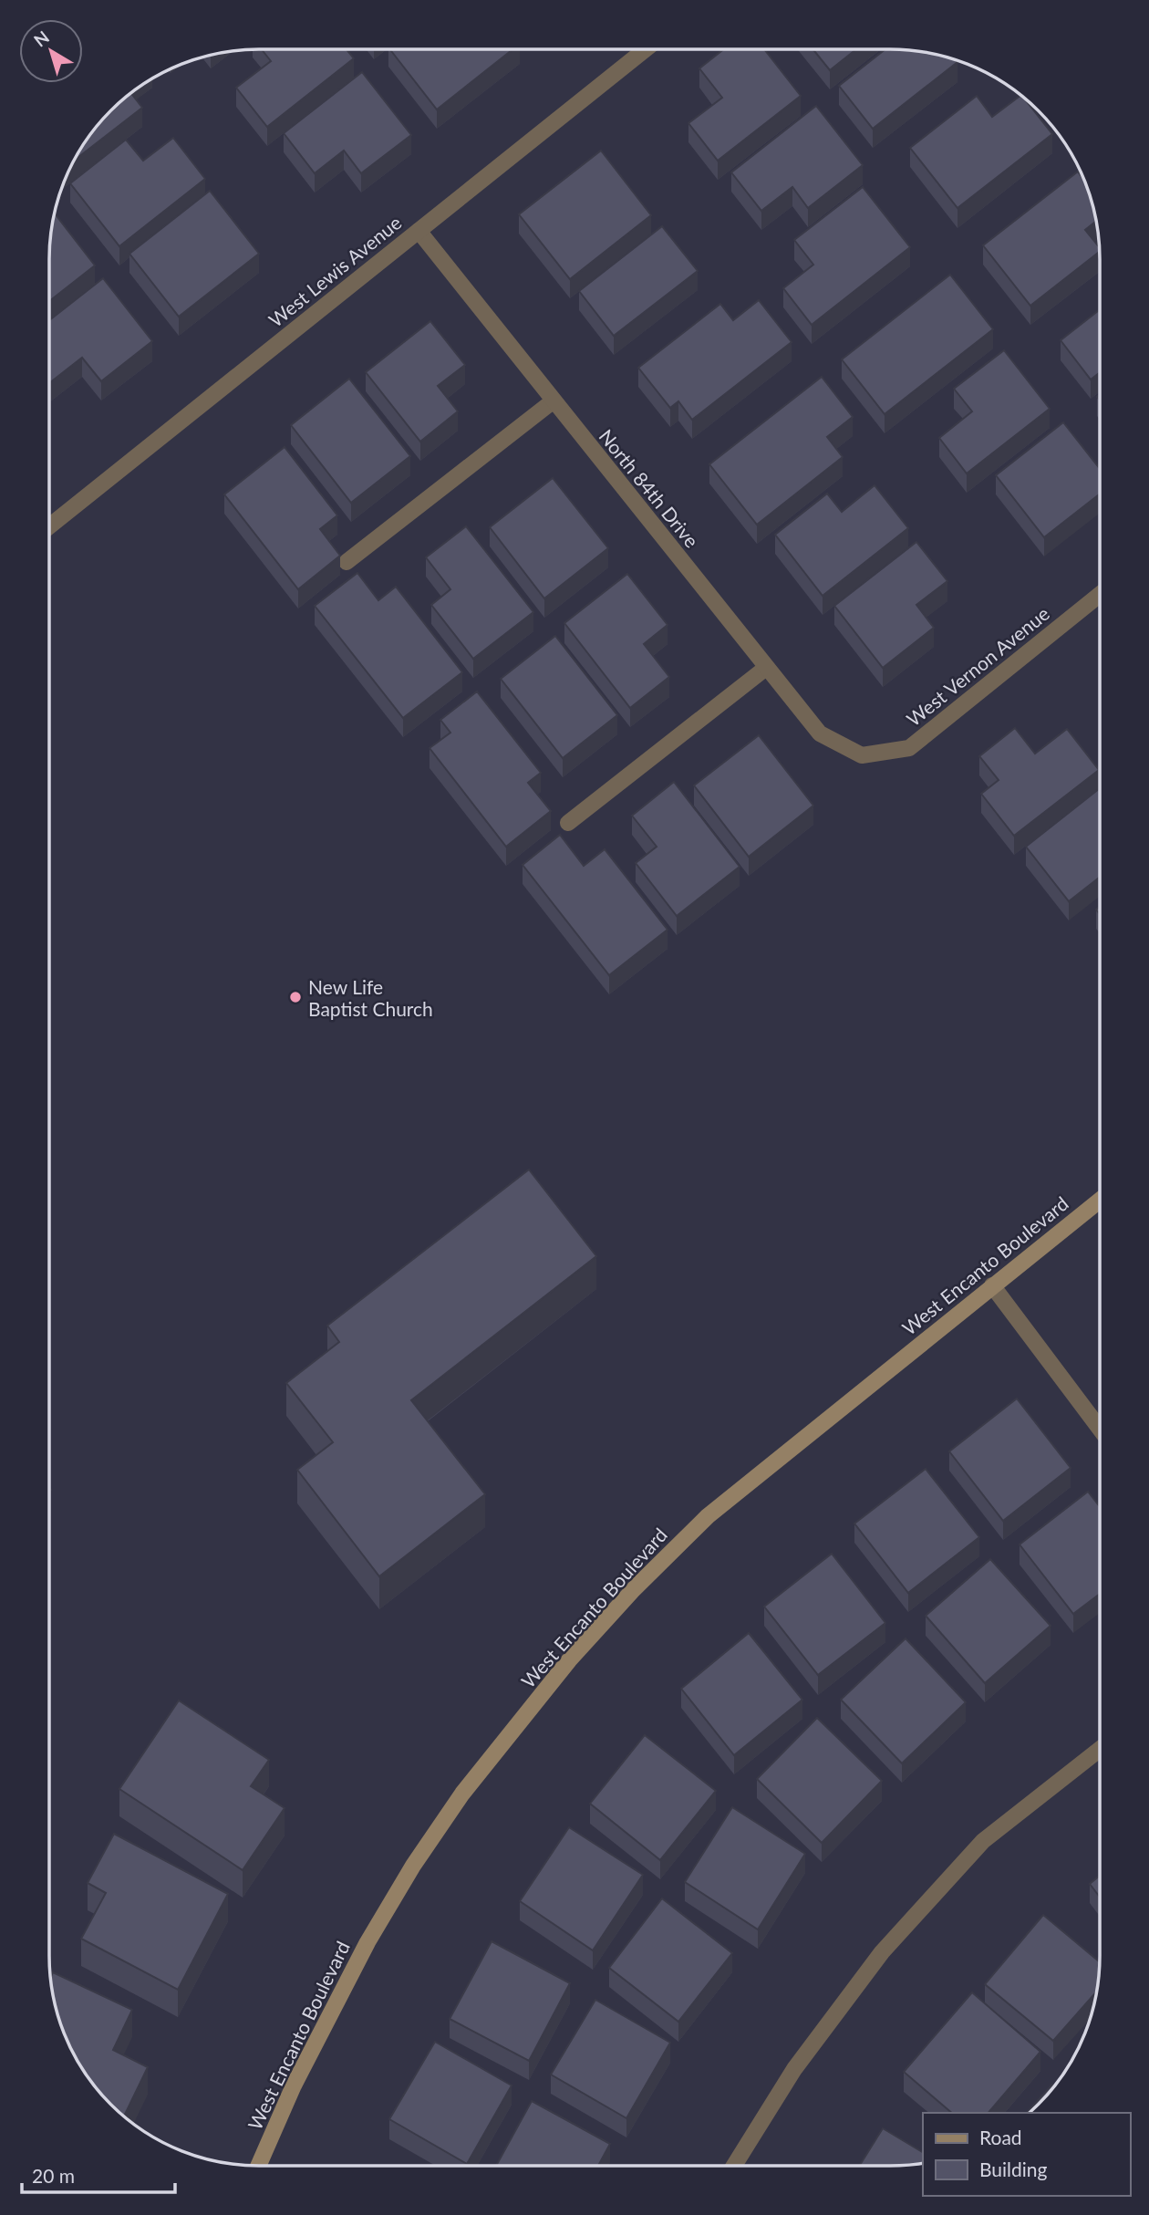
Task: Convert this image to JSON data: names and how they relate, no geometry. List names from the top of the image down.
{
  "streets": {
    "street": [
      "West Lewis Avenue",
      "North 84th Drive",
      "West Vernon Avenue",
      "West Encanto Boulevard"
    ]
  },
  "crossings": [
    ["West Lewis Avenue", "North 84th Drive"],
    ["North 84th Drive", "West Vernon Avenue"]
  ],
  "places": ["New Life Baptist Church"],
  "legend": ["Road", "Building"],
  "scale_bar": "20 m",
  "north": "top left"
}
